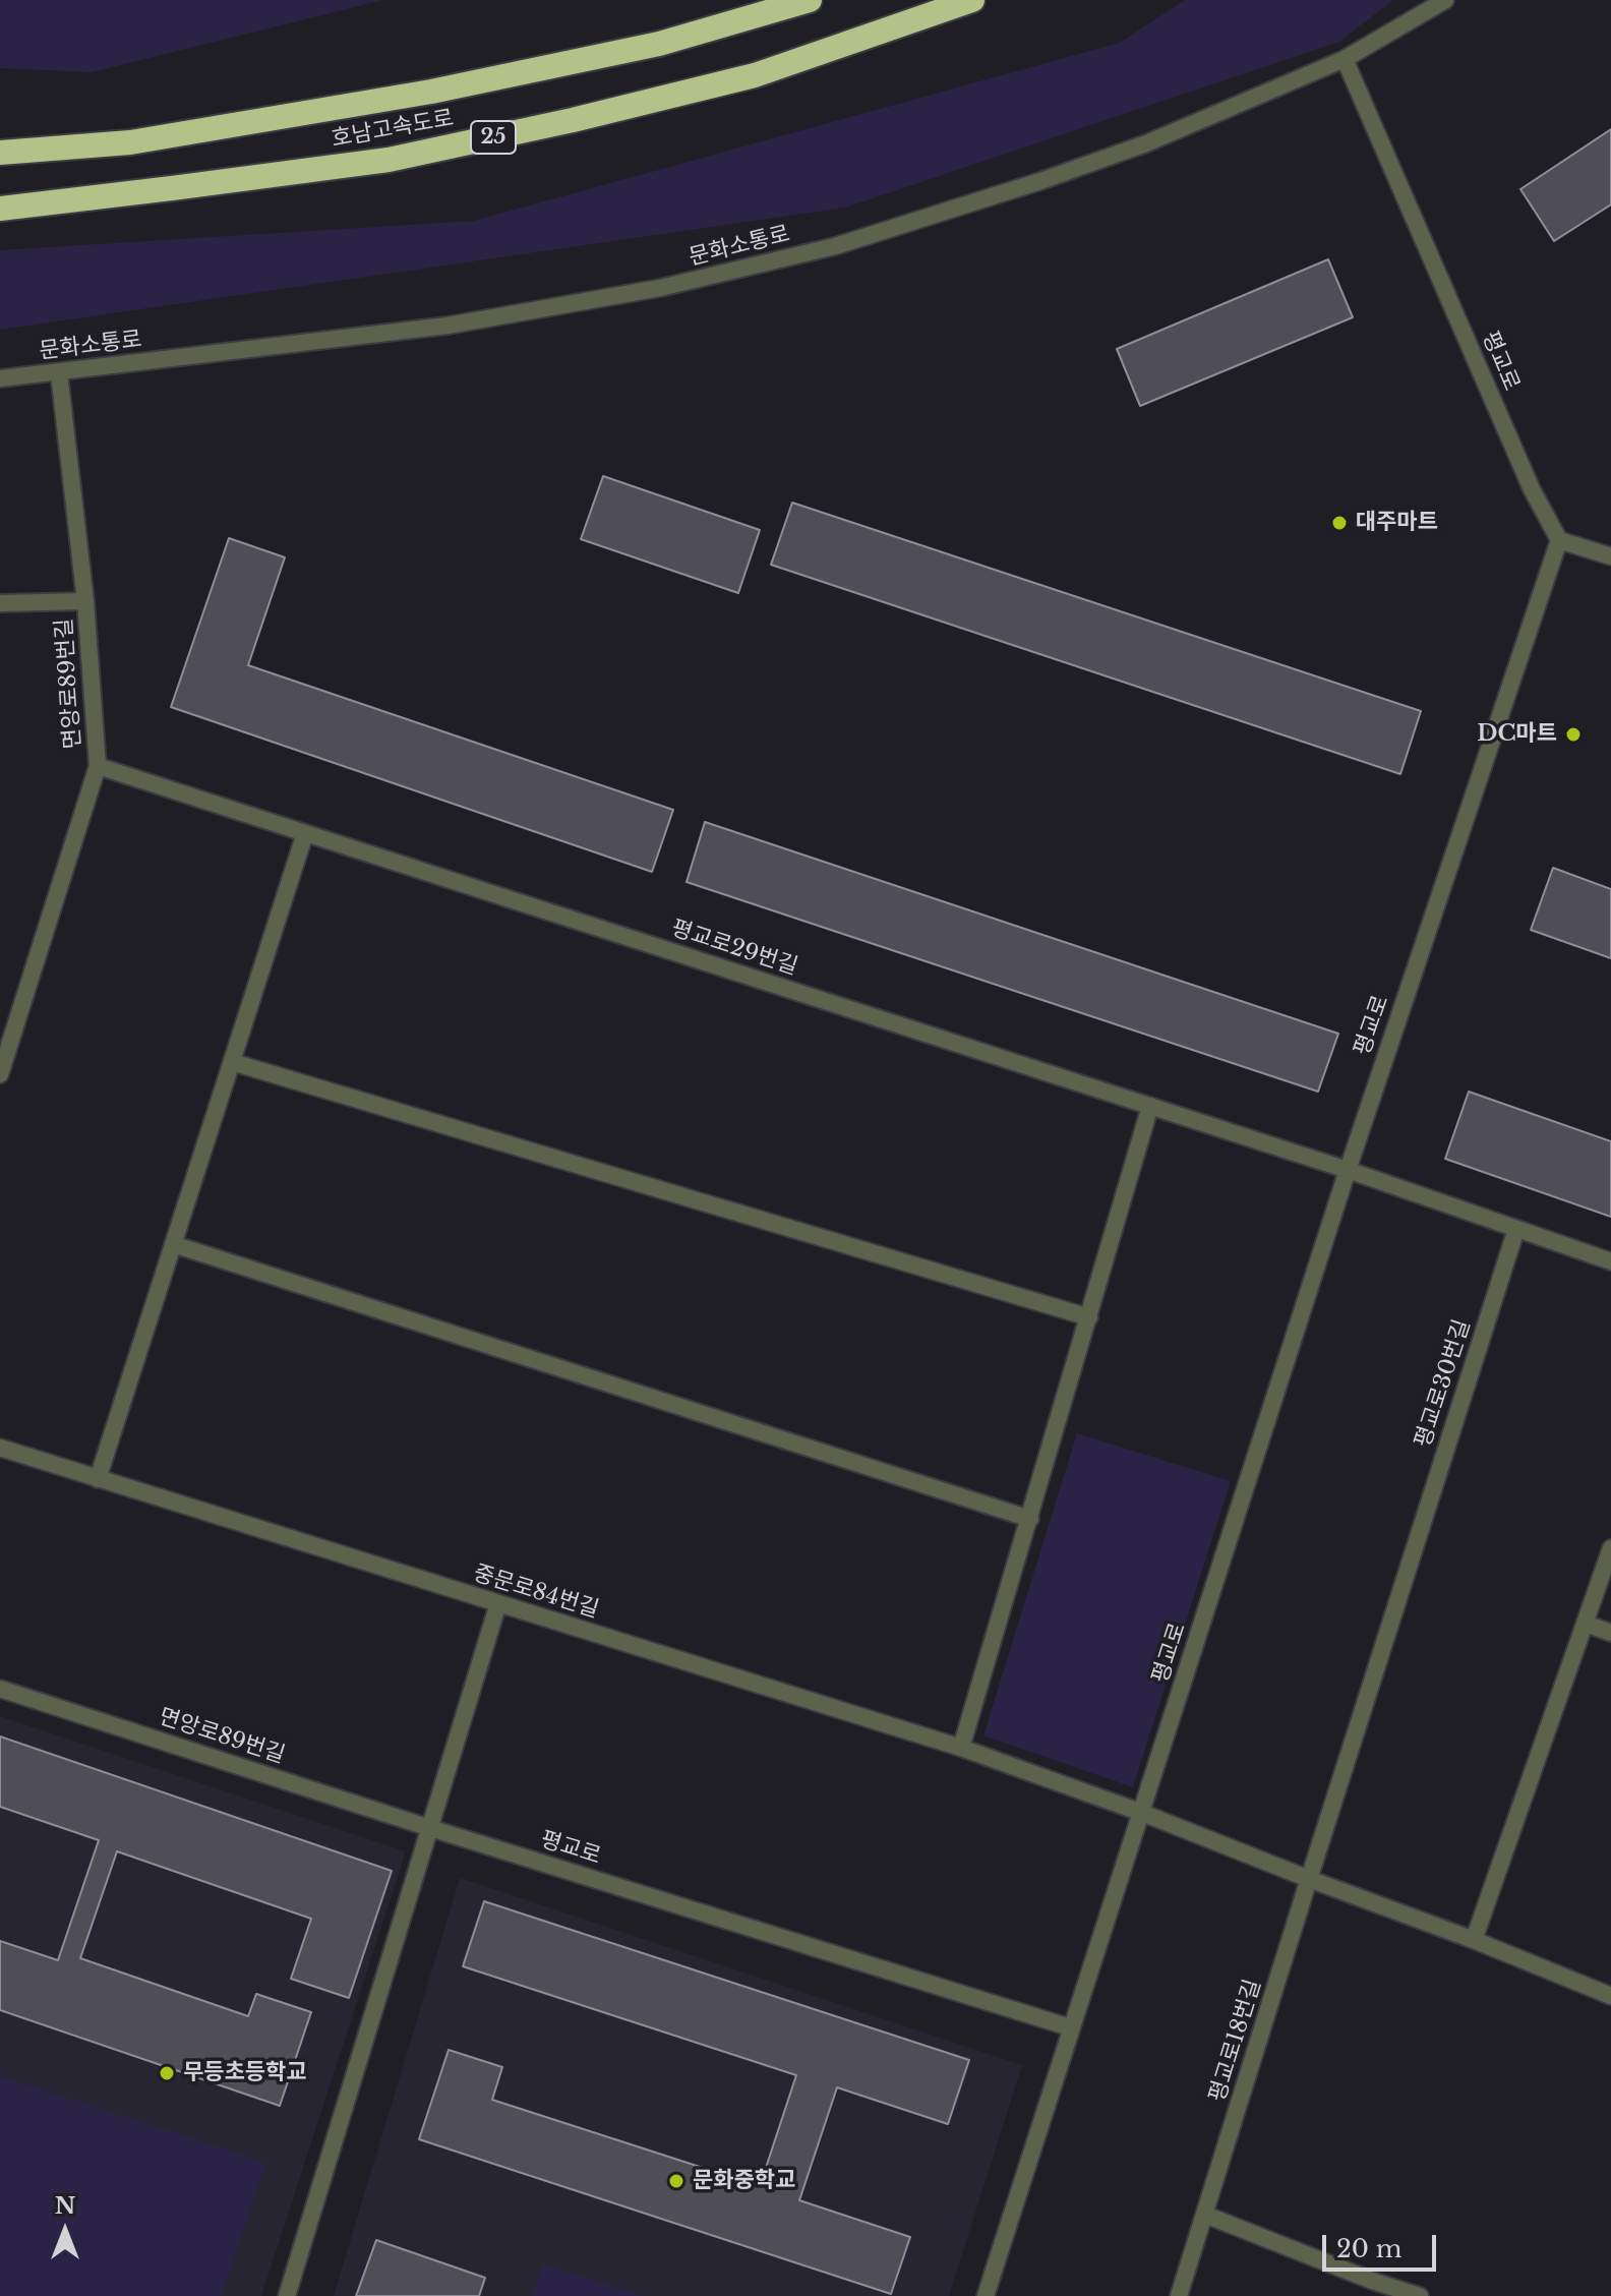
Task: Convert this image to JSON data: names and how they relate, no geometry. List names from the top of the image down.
{
  "streets": {
    "highway": ["호남고속도로", "25"],
    "street": [
      "문화소통로",
      "평교로",
      "면앙로89번길",
      "평교로29번길",
      "평교로30번길",
      "중문로84번길",
      "평교로18번길"
    ]
  },
  "crossings": [
    ["문화소통로", "평교로"],
    ["문화소통로", "면앙로89번길"],
    ["평교로", "면앙로89번길"],
    ["평교로", "평교로29번길"],
    ["평교로", "중문로84번길"],
    ["면앙로89번길", "평교로29번길"],
    ["평교로30번길", "평교로18번길"]
  ],
  "places": [
    "대주마트",
    "DC마트",
    "무등초등학교",
    "문화중학교"
  ],
  "scale_bar": "20 m",
  "north": "top"
}
